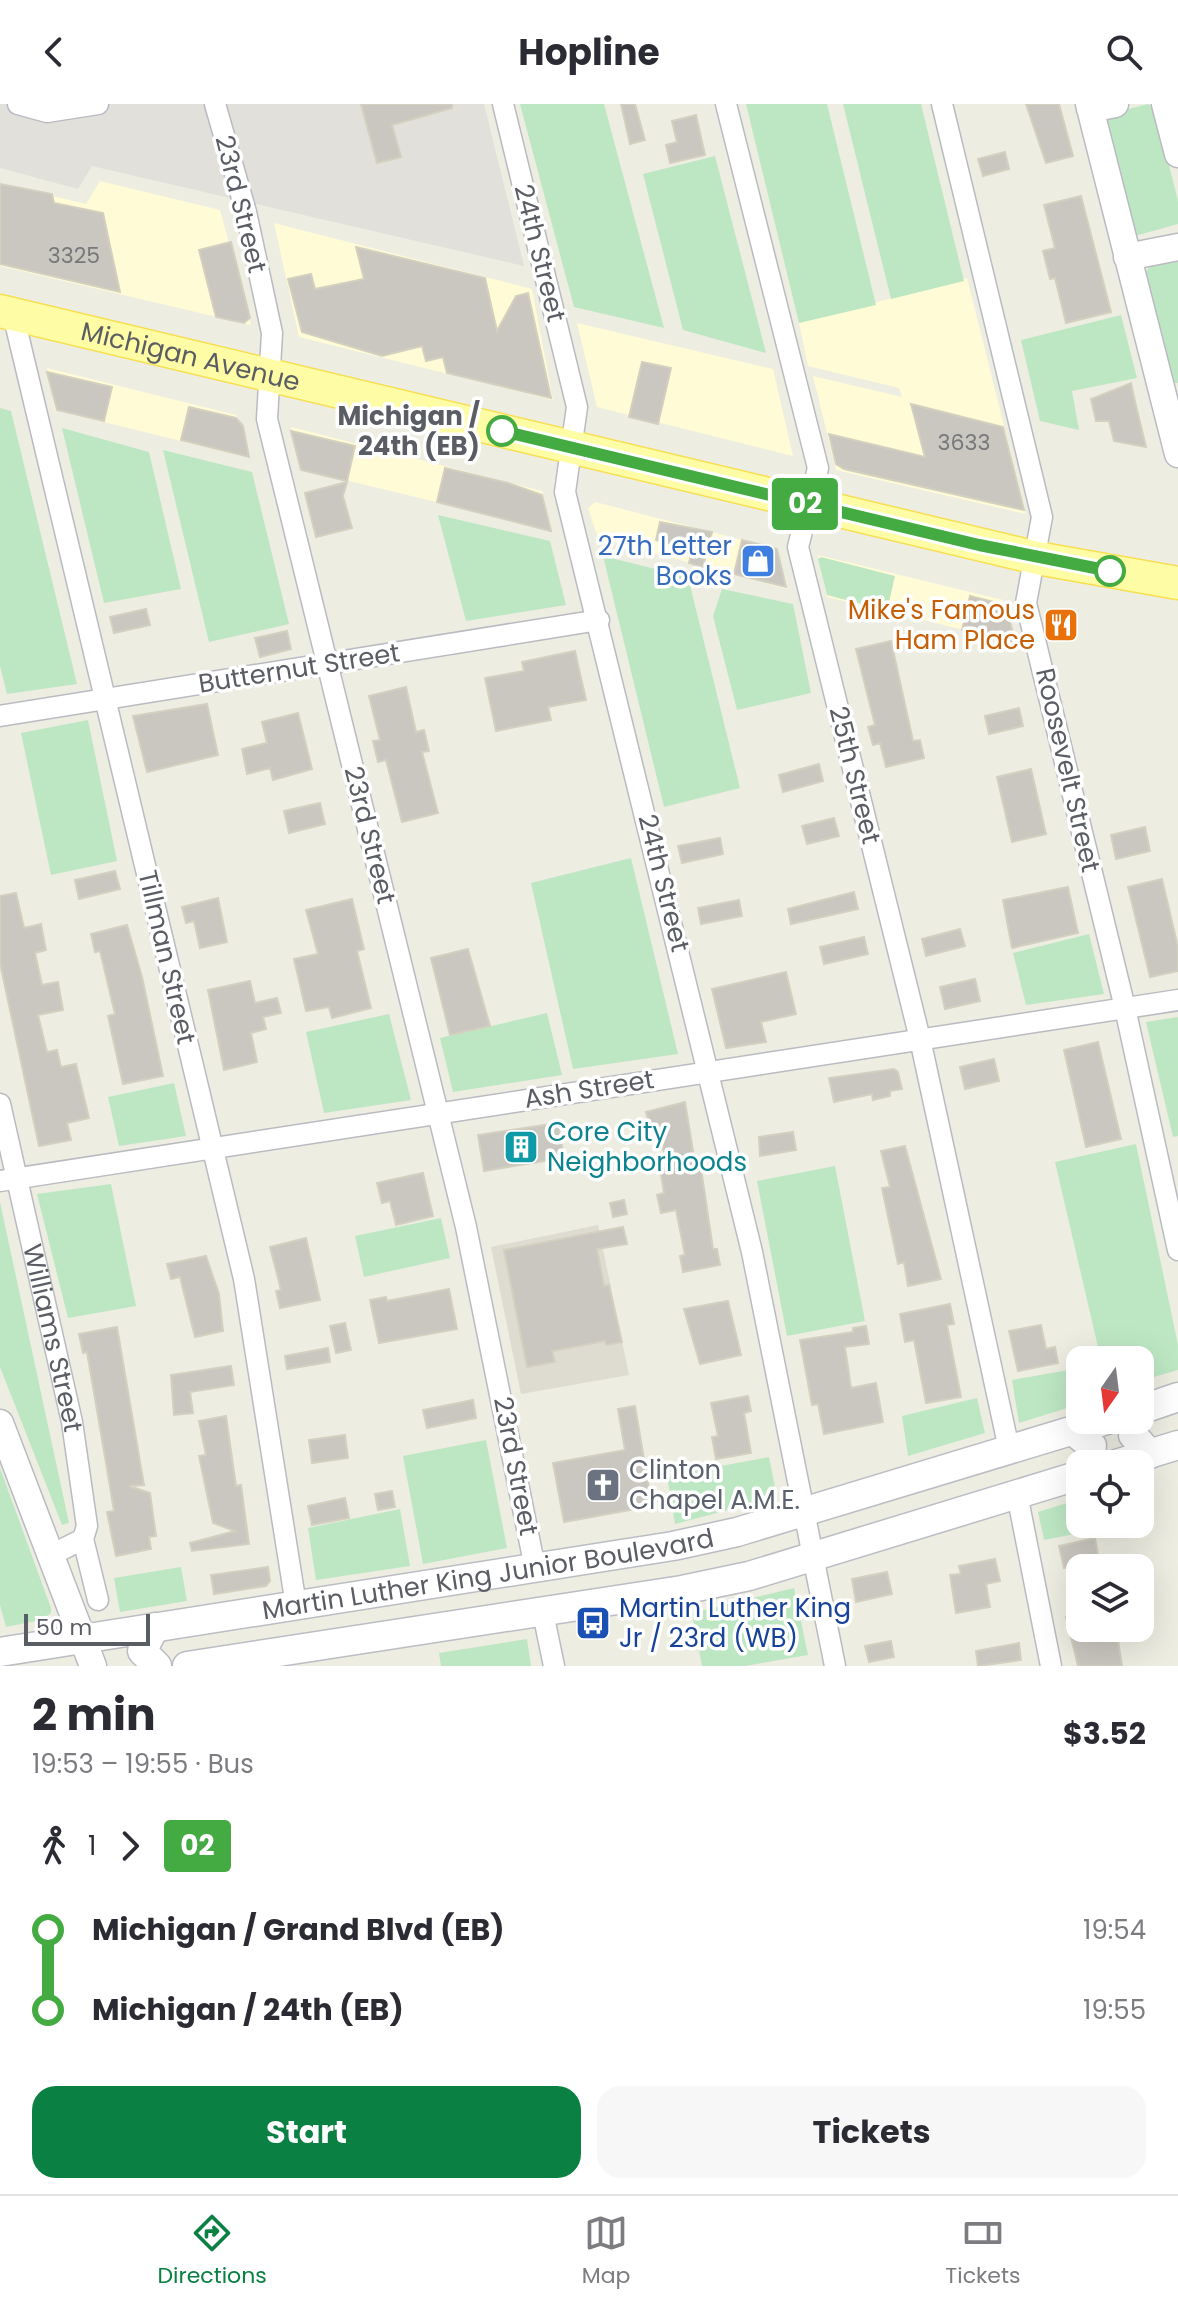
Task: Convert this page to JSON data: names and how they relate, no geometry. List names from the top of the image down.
{
  "streets": {
    "main road": ["Michigan Avenue", "Martin Luther King Junior Boulevard"],
    "street": [
      "23rd Street",
      "24th Street",
      "Butternut Street",
      "Roosevelt Street",
      "25th Street",
      "Tillman Street",
      "Ash Street",
      "Williams Street"
    ]
  },
  "crossings": [
    ["23rd Street", "Michigan Avenue"],
    ["23rd Street", "Butternut Street"],
    ["23rd Street", "Ash Street"],
    ["23rd Street", "Martin Luther King Junior Boulevard"],
    ["24th Street", "Michigan Avenue"],
    ["24th Street", "Butternut Street"],
    ["24th Street", "Ash Street"],
    ["24th Street", "Martin Luther King Junior Boulevard"],
    ["Michigan Avenue", "Roosevelt Street"],
    ["Michigan Avenue", "25th Street"],
    ["Michigan Avenue", "Tillman Street"],
    ["Butternut Street", "Tillman Street"],
    ["Roosevelt Street", "Ash Street"],
    ["25th Street", "Ash Street"],
    ["25th Street", "Martin Luther King Junior Boulevard"],
    ["Tillman Street", "Ash Street"],
    ["Tillman Street", "Martin Luther King Junior Boulevard"],
    ["Ash Street", "Williams Street"]
  ],
  "places": {
    "other": ["Michigan / 24th (EB)"],
    "shop": ["27th Letter Books"],
    "restaurant": ["Mike's Famous Ham Place"],
    "building": ["Core City Neighborhoods"],
    "church": ["Clinton Chapel A.M.E."],
    "bus stop": ["Martin Luther King Jr / 23rd (WB)"]
  },
  "lines": ["bus line 02"],
  "house_numbers": ["3325", "3633"],
  "scale_bar": "50 m",
  "north": "bottom",
  "page": {
    "header": "Hopline",
    "on_map": "02",
    "scale": "50 m",
    "heading": ["2 min", "19:53 – 19:55 · Bus", "$3.52"],
    "legs": ["1", "02"],
    "list": [
      {
        "name": "Michigan / Grand Blvd (EB)",
        "value": "19:54"
      },
      {
        "name": "Michigan / 24th (EB)",
        "value": "19:55"
      }
    ],
    "buttons": ["Start", "Tickets"],
    "tabs": ["Directions", "Map", "Tickets"]
  }
}
